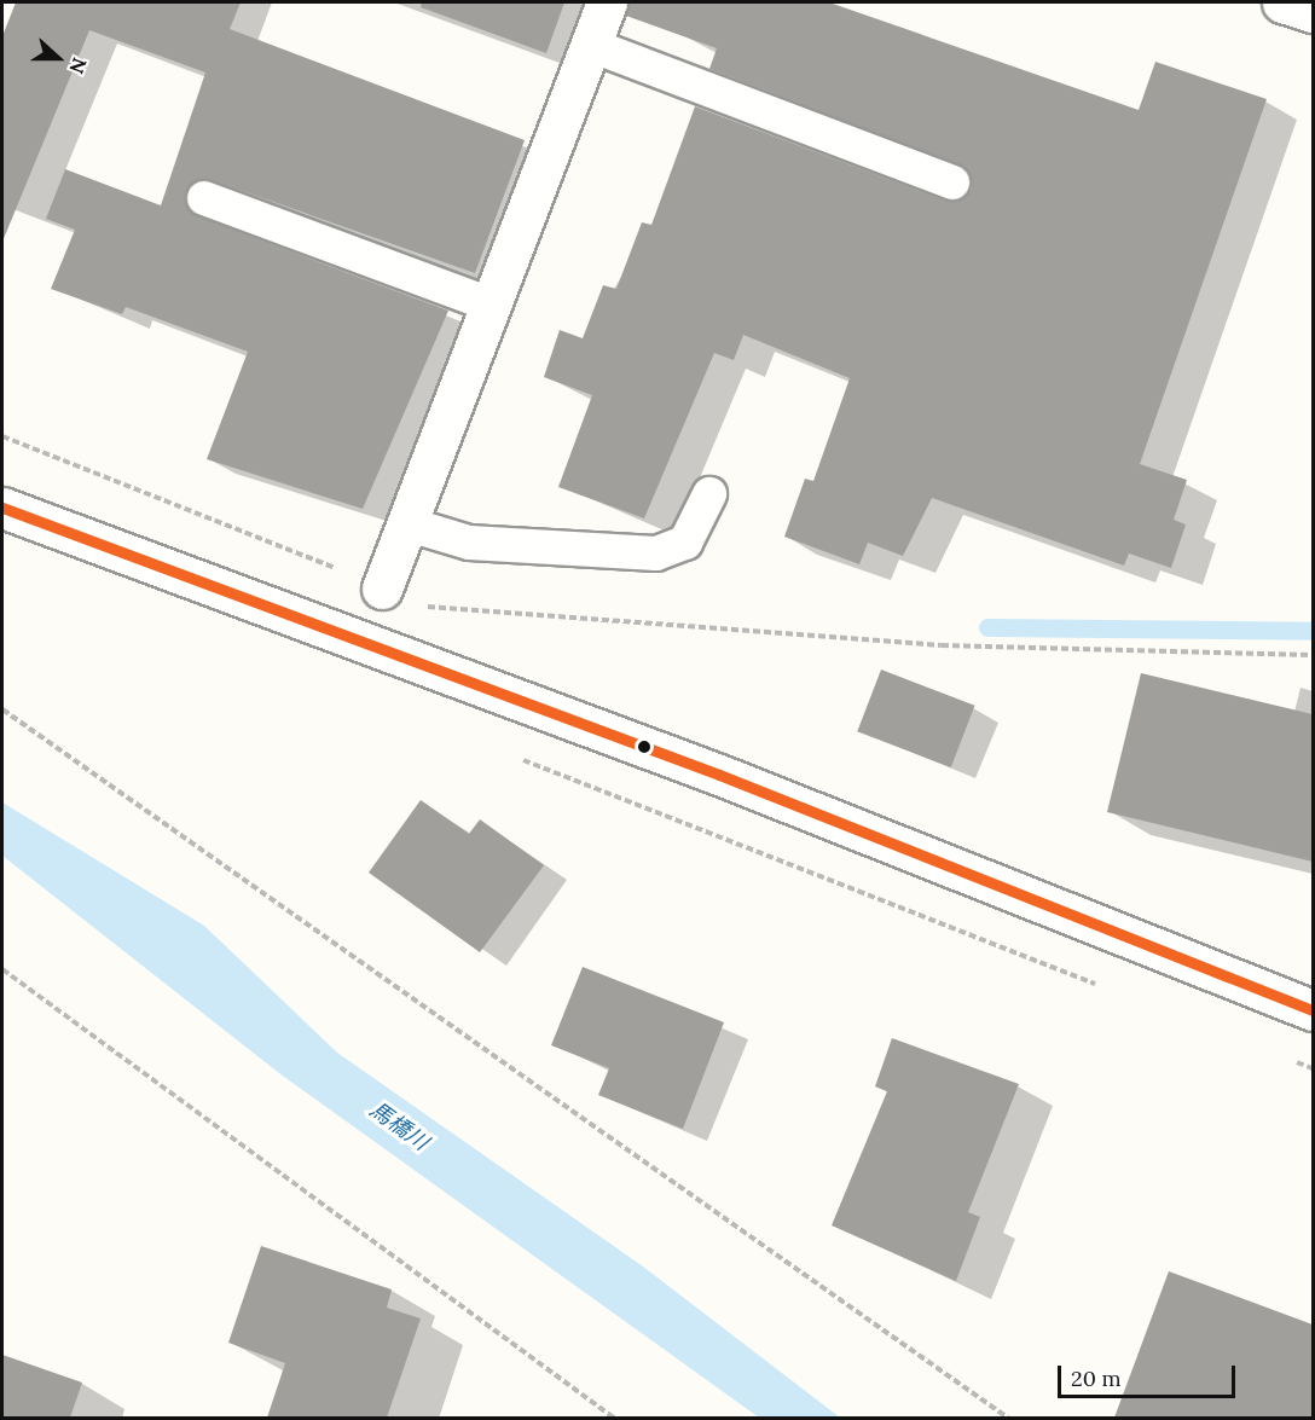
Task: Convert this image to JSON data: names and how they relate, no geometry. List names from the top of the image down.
{
  "water": ["馬橋川"],
  "scale_bar": "20 m",
  "north": "right"
}
